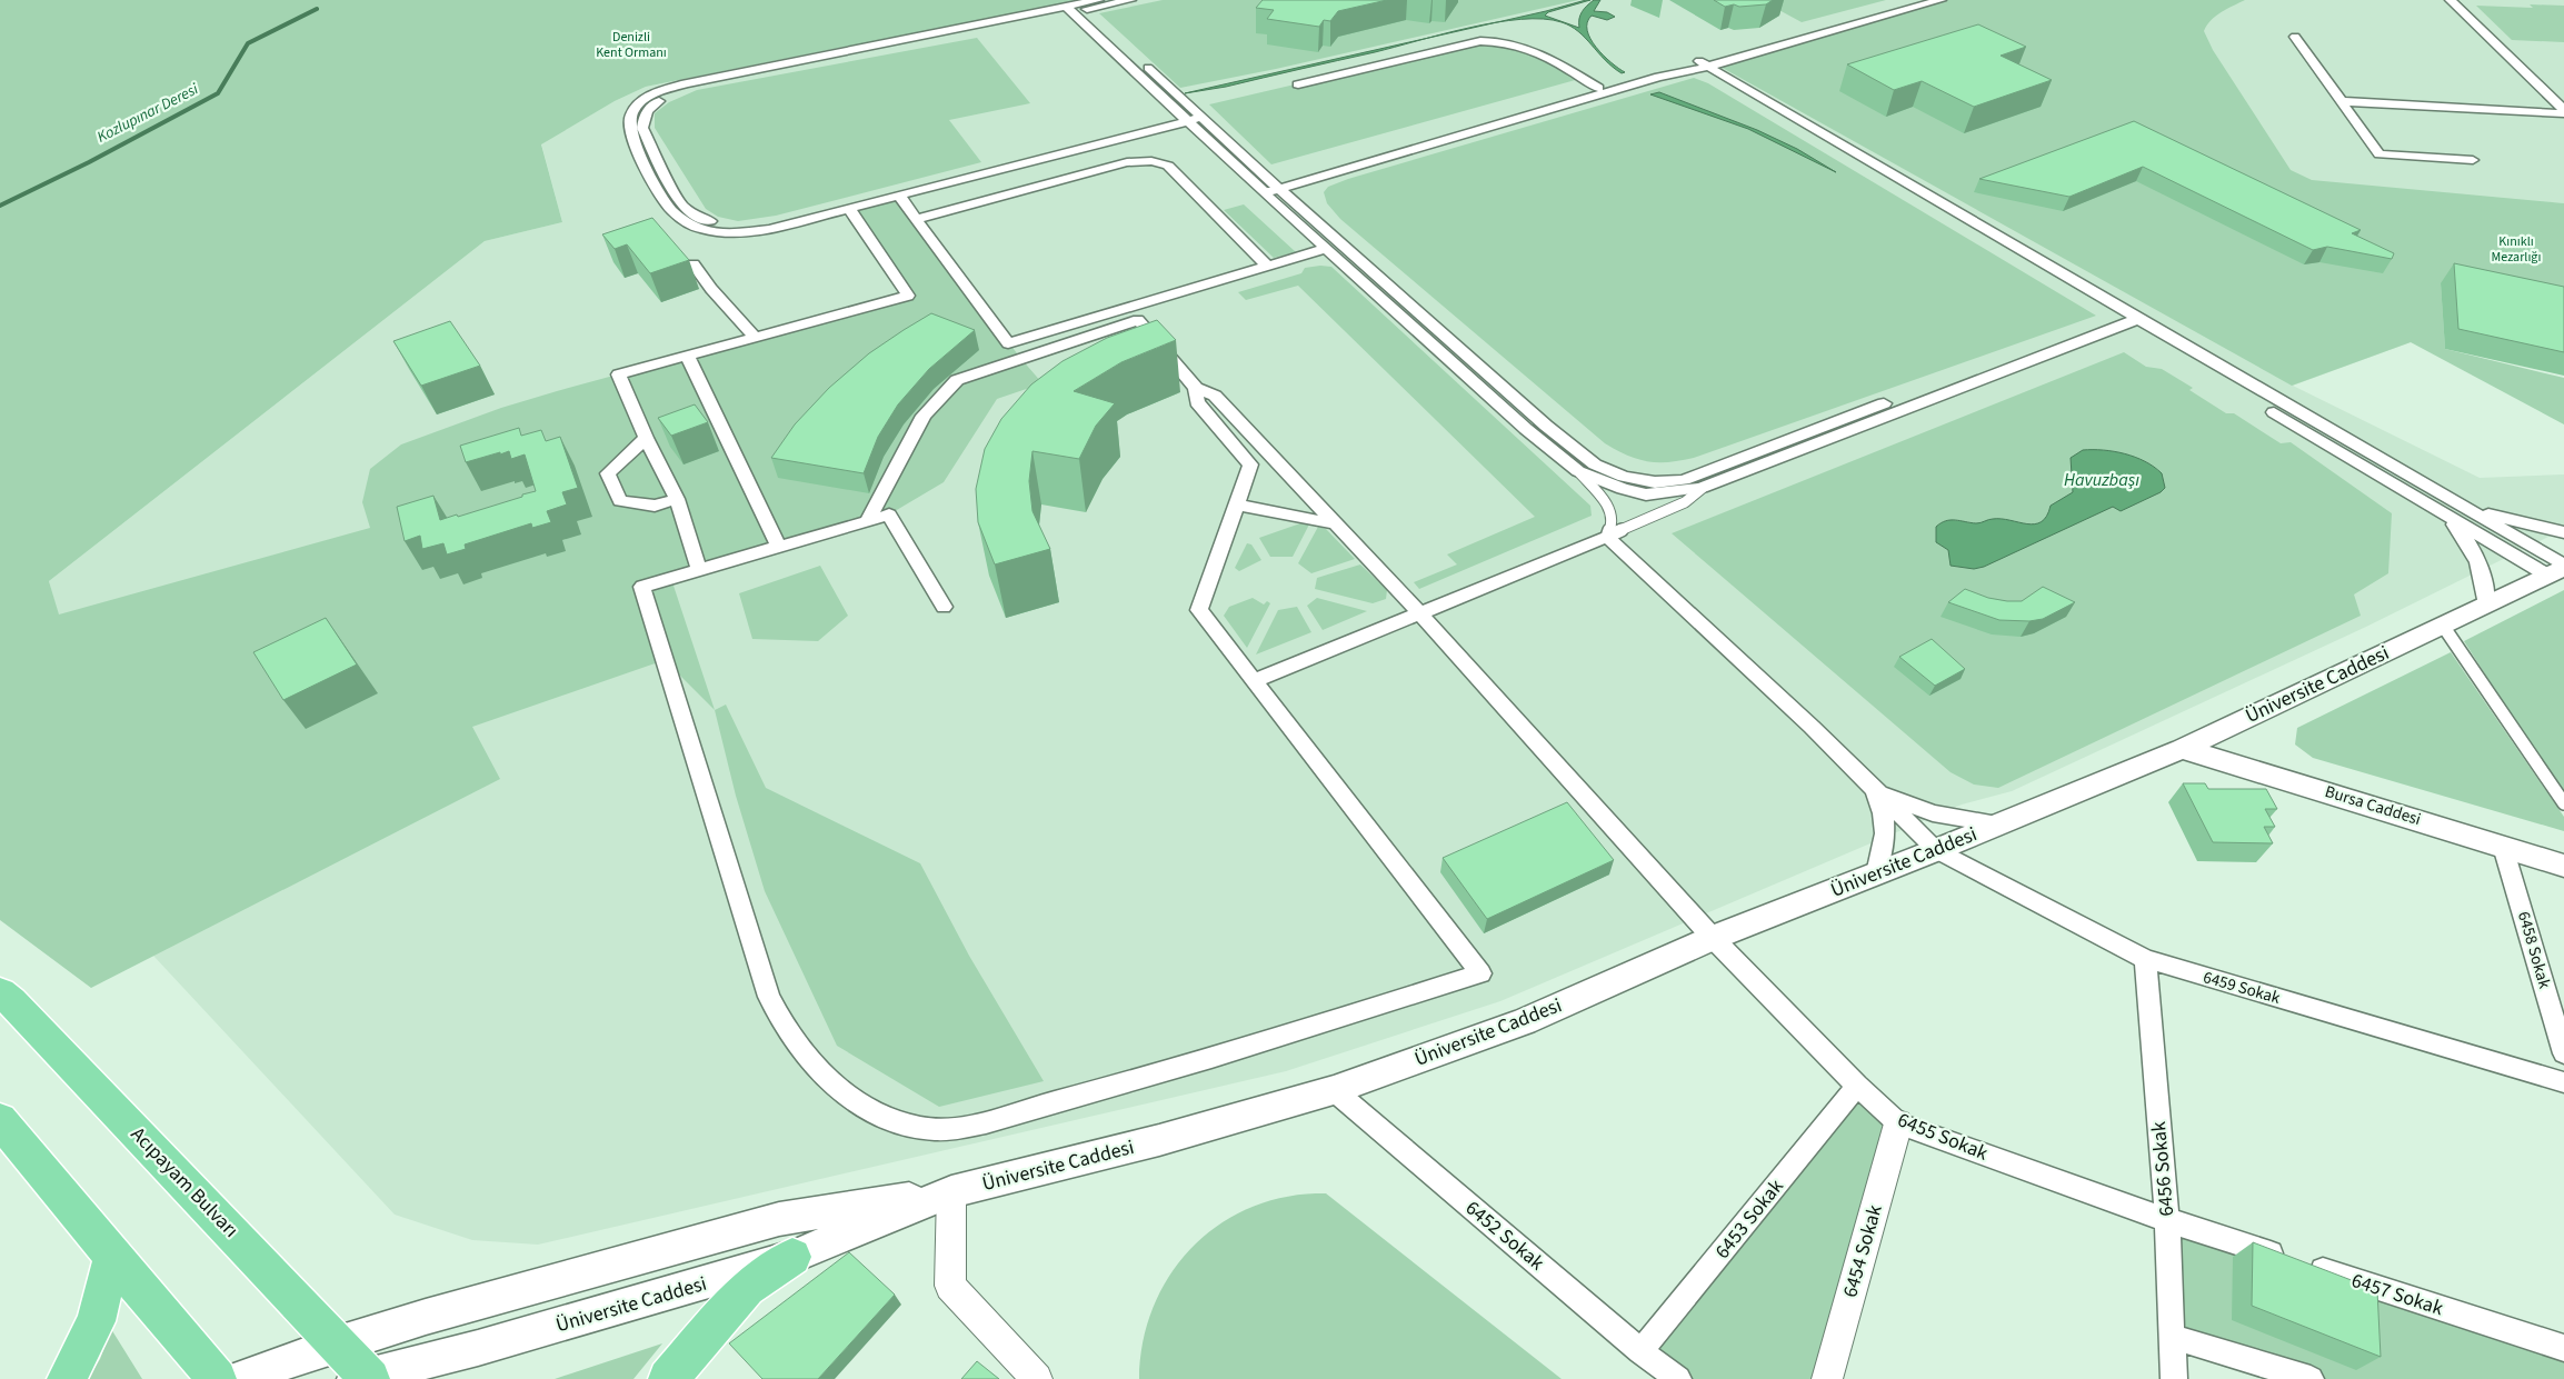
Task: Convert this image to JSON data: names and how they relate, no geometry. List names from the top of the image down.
{
  "streets": {
    "main road": ["Üniversite Caddesi", "Bursa Caddesi", "Acıpayam Bulvarı"],
    "street": [
      "6458 Sokak",
      "6459 Sokak",
      "6455 Sokak",
      "6456 Sokak",
      "6453 Sokak",
      "6452 Sokak",
      "6454 Sokak",
      "6457 Sokak"
    ]
  },
  "crossings": [
    ["Üniversite Caddesi", "Bursa Caddesi"],
    ["Üniversite Caddesi", "6459 Sokak"],
    ["Üniversite Caddesi", "6455 Sokak"],
    ["Üniversite Caddesi", "Acıpayam Bulvarı"],
    ["Üniversite Caddesi", "6452 Sokak"],
    ["Bursa Caddesi", "6458 Sokak"],
    ["6459 Sokak", "6456 Sokak"],
    ["6455 Sokak", "6456 Sokak"],
    ["6455 Sokak", "6453 Sokak"],
    ["6455 Sokak", "6454 Sokak"],
    ["6455 Sokak", "6457 Sokak"],
    ["6456 Sokak", "6457 Sokak"],
    ["6453 Sokak", "6452 Sokak"]
  ],
  "water": ["Kozlupınar Deresi", "Havuzbaşı"],
  "parks": ["Denizli Kent Ormanı", "Kınıklı Mezarlığı"]
}
